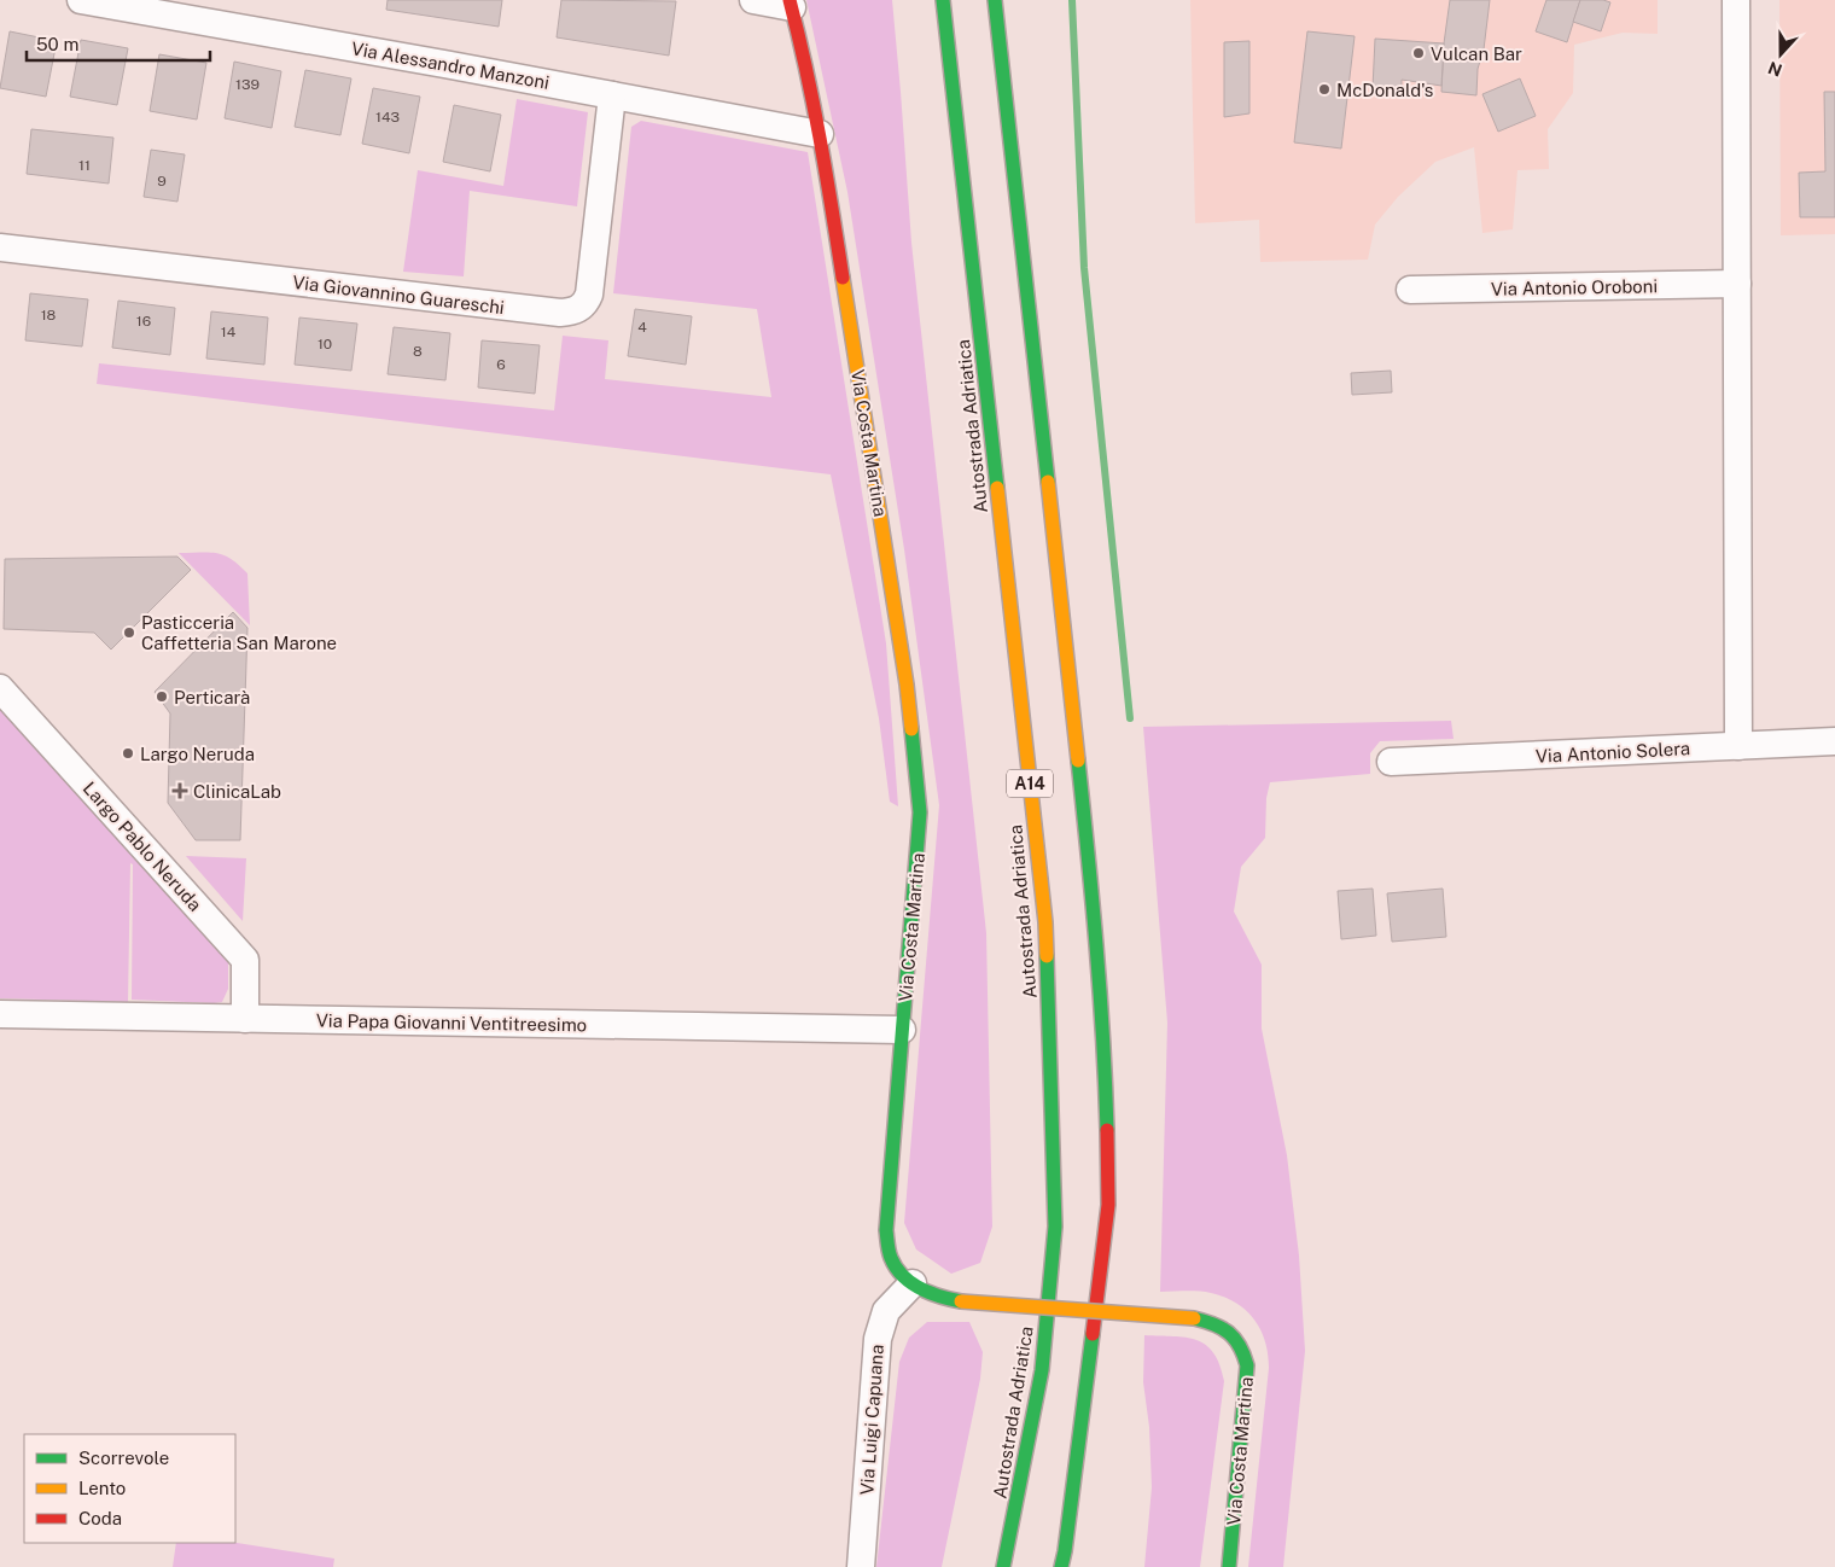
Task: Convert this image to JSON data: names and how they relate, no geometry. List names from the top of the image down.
{
  "streets": {
    "main road": ["Autostrada Adriatica", "Via Costa Martina", "A14"],
    "street": [
      "Via Alessandro Manzoni",
      "Via Antonio Oroboni",
      "Via Giovannino Guareschi",
      "Via Antonio Solera",
      "Largo Pablo Neruda",
      "Via Papa Giovanni Ventitreesimo",
      "Via Luigi Capuana"
    ]
  },
  "crossings": [
    ["Via Alessandro Manzoni", "Via Giovannino Guareschi"],
    ["Via Alessandro Manzoni", "Via Costa Martina"],
    ["Via Costa Martina", "Via Papa Giovanni Ventitreesimo"],
    ["Via Costa Martina", "Via Luigi Capuana"],
    ["Largo Pablo Neruda", "Via Papa Giovanni Ventitreesimo"]
  ],
  "places": {
    "other": [
      "Vulcan Bar",
      "McDonald's",
      "Pasticceria Caffetteria San Marone",
      "Perticarà",
      "Largo Neruda"
    ],
    "health": ["ClinicaLab"]
  },
  "house_numbers": [
    "139",
    "143",
    "11",
    "9",
    "18",
    "16",
    "4",
    "14",
    "10",
    "8",
    "6"
  ],
  "legend": ["Scorrevole", "Lento", "Coda"],
  "scale_bar": "50 m",
  "north": "bottom"
}
